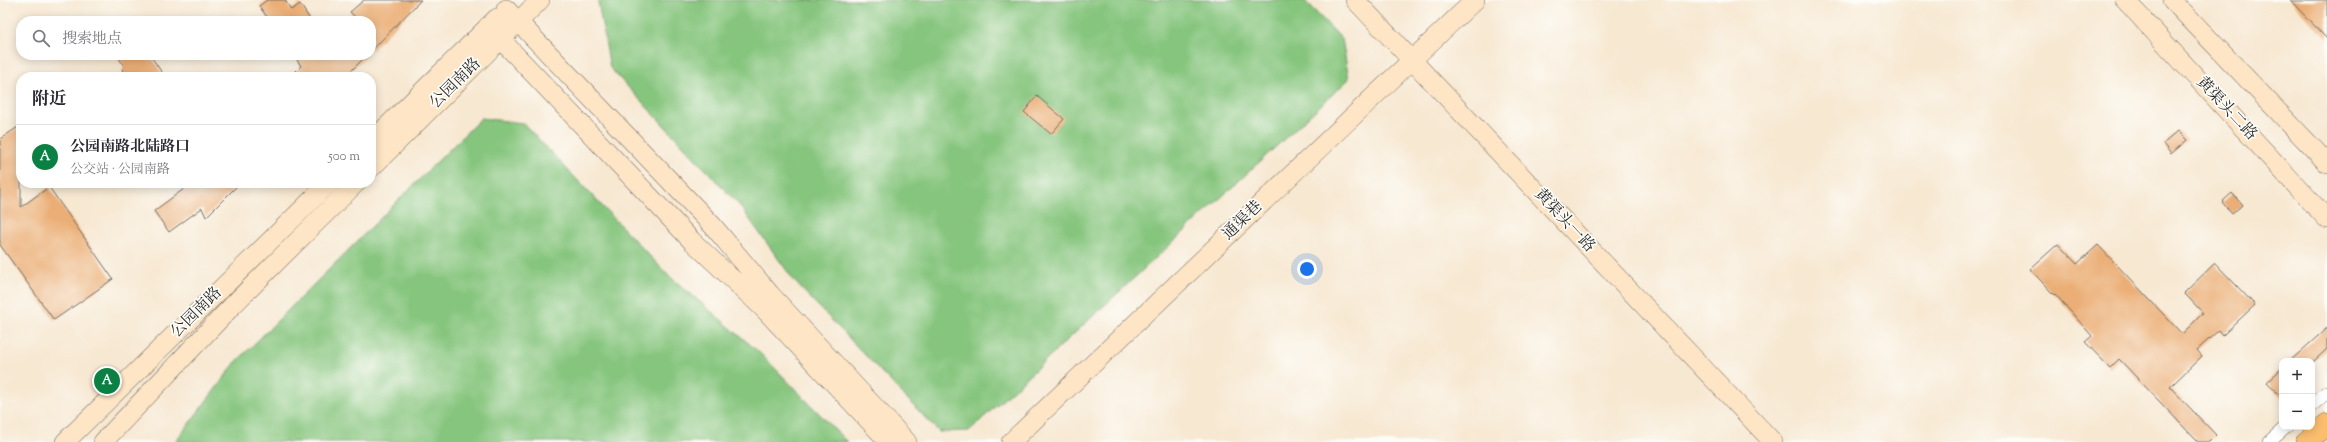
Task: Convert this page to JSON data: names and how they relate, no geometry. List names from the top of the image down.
{
  "streets": {
    "street": [
      "公园南路",
      "黄渠头二路",
      "通渠巷",
      "黄渠头一路"
    ]
  },
  "crossings": [
    ["通渠巷", "黄渠头一路"]
  ],
  "page": {
    "search": "搜索地点",
    "heading": "附近",
    "list": [
      {
        "mark": "A",
        "name": "公园南路北陆路口",
        "note": "公交站 · 公园南路",
        "value": "500 m"
      }
    ],
    "map_buttons": ["+", "−"],
    "pins": "A"
  }
}
